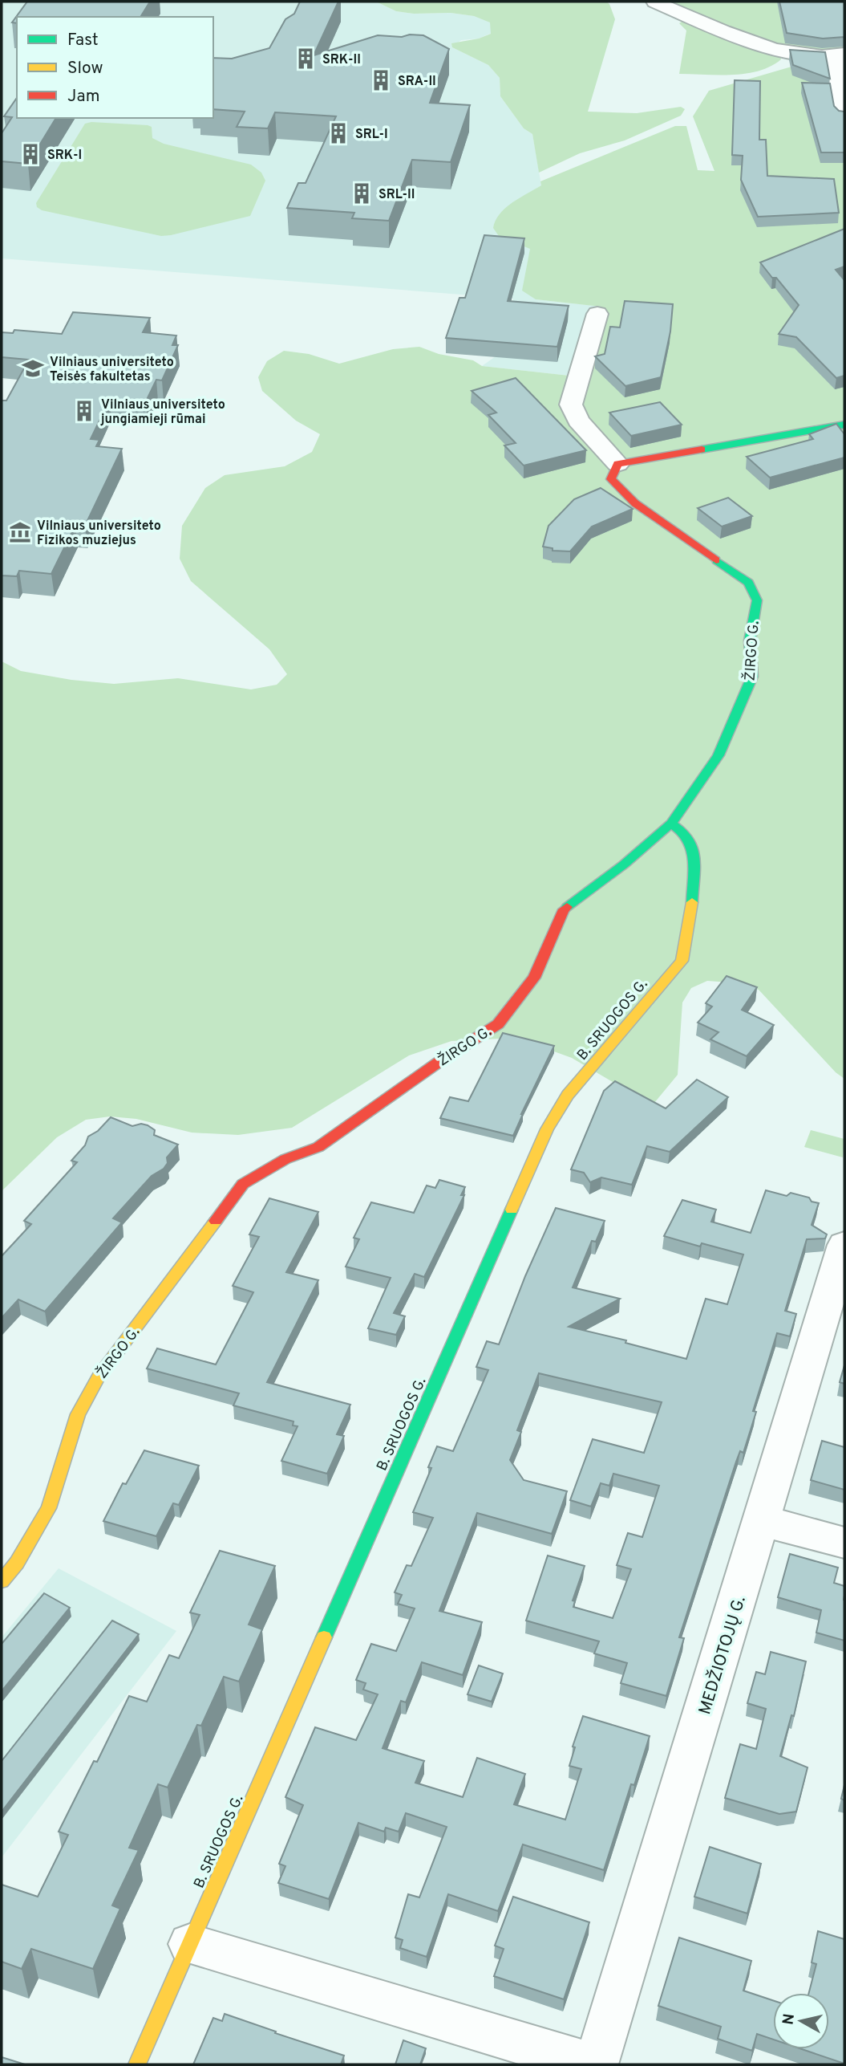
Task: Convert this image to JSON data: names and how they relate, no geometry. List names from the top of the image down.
{
  "streets": {
    "street": ["ŽIRGO G.", "B. SRUOGOS G.", "MEDŽIOTOJŲ G."]
  },
  "crossings": [
    ["ŽIRGO G.", "B. SRUOGOS G."]
  ],
  "places": {
    "building": [
      "SRK-II",
      "SRA-II",
      "SRL-I",
      "SRK-I",
      "SRL-II",
      "Vilniaus universiteto jungiamieji rūmai"
    ],
    "school or university": ["Vilniaus universiteto Teisės fakultetas"],
    "museum": ["Vilniaus universiteto Fizikos muziejus"]
  },
  "legend": ["Fast", "Slow", "Jam"],
  "north": "left"
}
